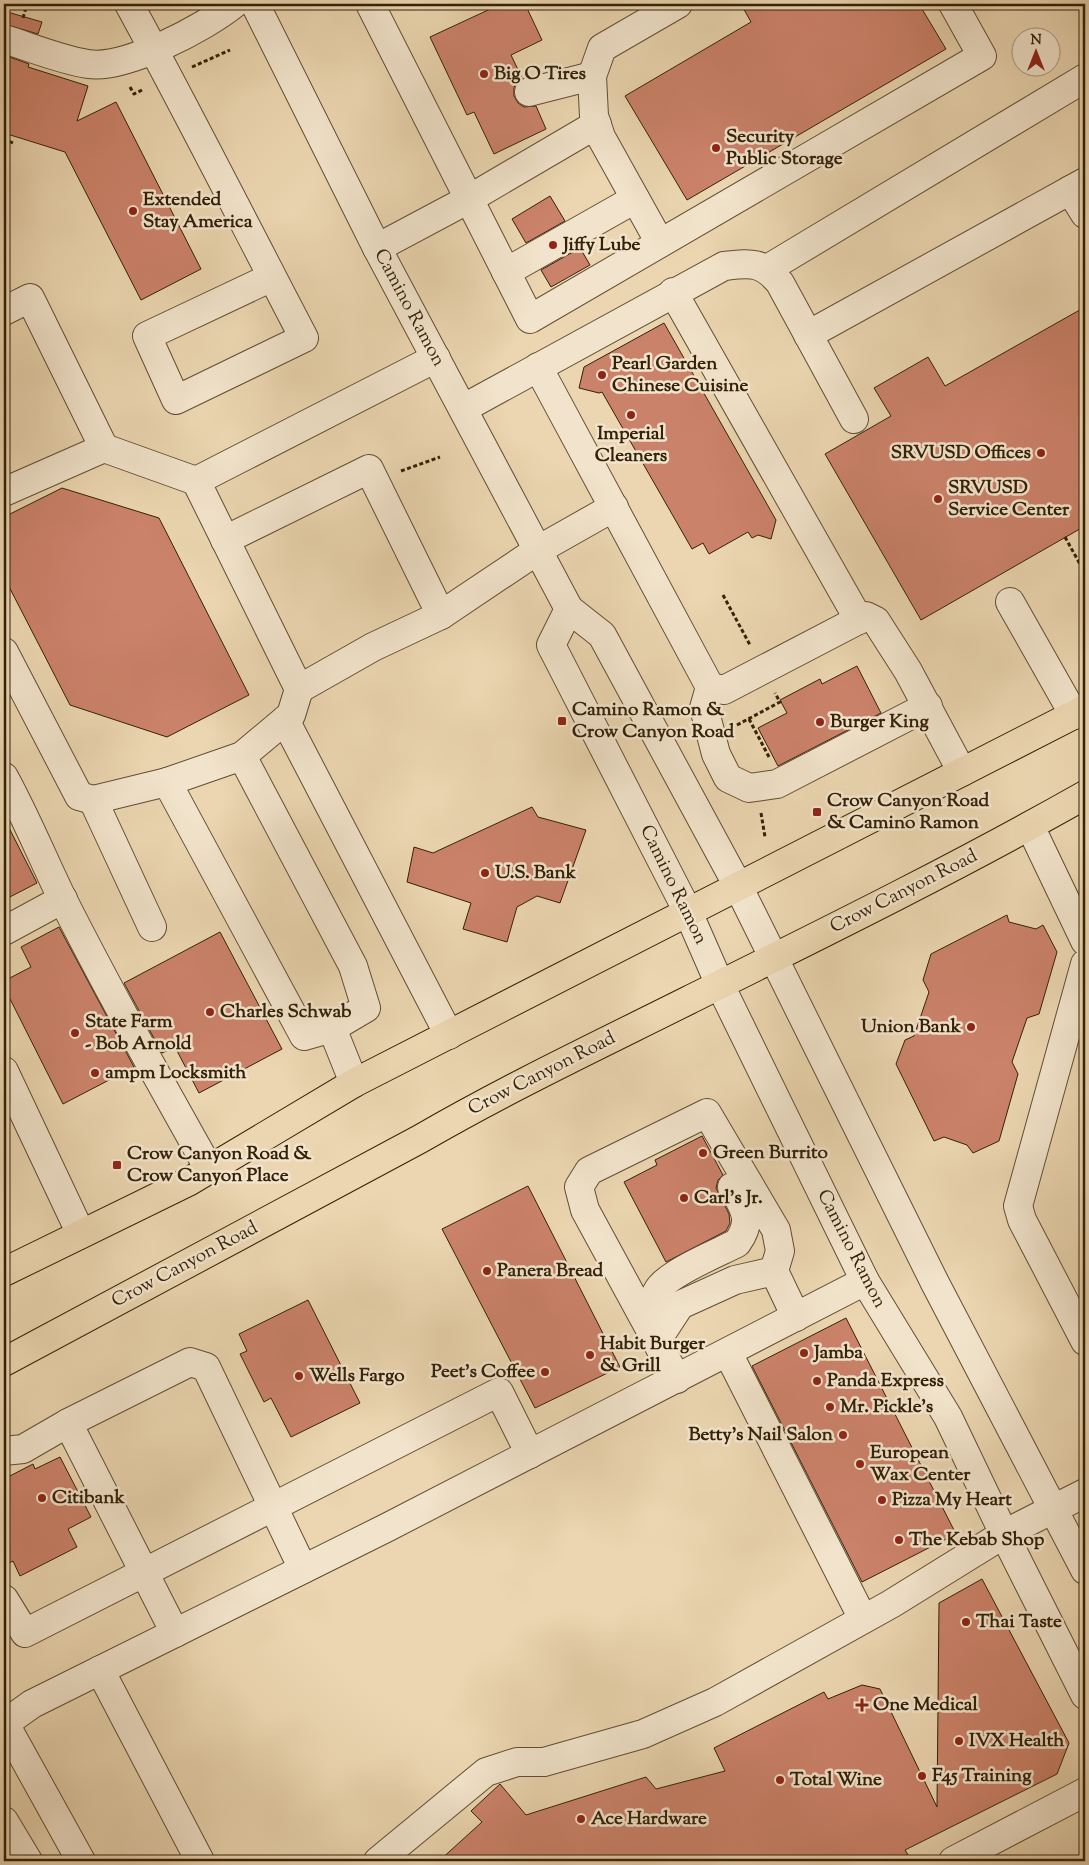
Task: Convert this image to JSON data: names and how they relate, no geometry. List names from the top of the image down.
{
  "streets": {
    "main road": ["Crow Canyon Road"],
    "street": ["Camino Ramon"]
  },
  "crossings": [
    ["Camino Ramon", "Crow Canyon Road"]
  ],
  "places": {
    "other": [
      "Big O Tires",
      "Security Public Storage",
      "Extended Stay America",
      "Jiffy Lube",
      "Pearl Garden Chinese Cuisine",
      "Imperial Cleaners",
      "SRVUSD Offices",
      "SRVUSD Service Center",
      "Burger King",
      "U.S. Bank",
      "Charles Schwab",
      "Union Bank",
      "State Farm - Bob Arnold",
      "ampm Locksmith",
      "Green Burrito",
      "Carl's Jr.",
      "Panera Bread",
      "Jamba",
      "Habit Burger & Grill",
      "Peet's Coffee",
      "Wells Fargo",
      "Panda Express",
      "Mr. Pickle's",
      "Betty's Nail Salon",
      "European Wax Center",
      "Citibank",
      "Pizza My Heart",
      "The Kebab Shop",
      "Thai Taste",
      "IVX Health",
      "F45 Training",
      "Total Wine",
      "Ace Hardware"
    ],
    "transit": ["Camino Ramon & Crow Canyon Road", "Crow Canyon Road & Camino Ramon", "Crow Canyon Road & Crow Canyon Place"],
    "health": ["One Medical"]
  },
  "north": "top"
}
